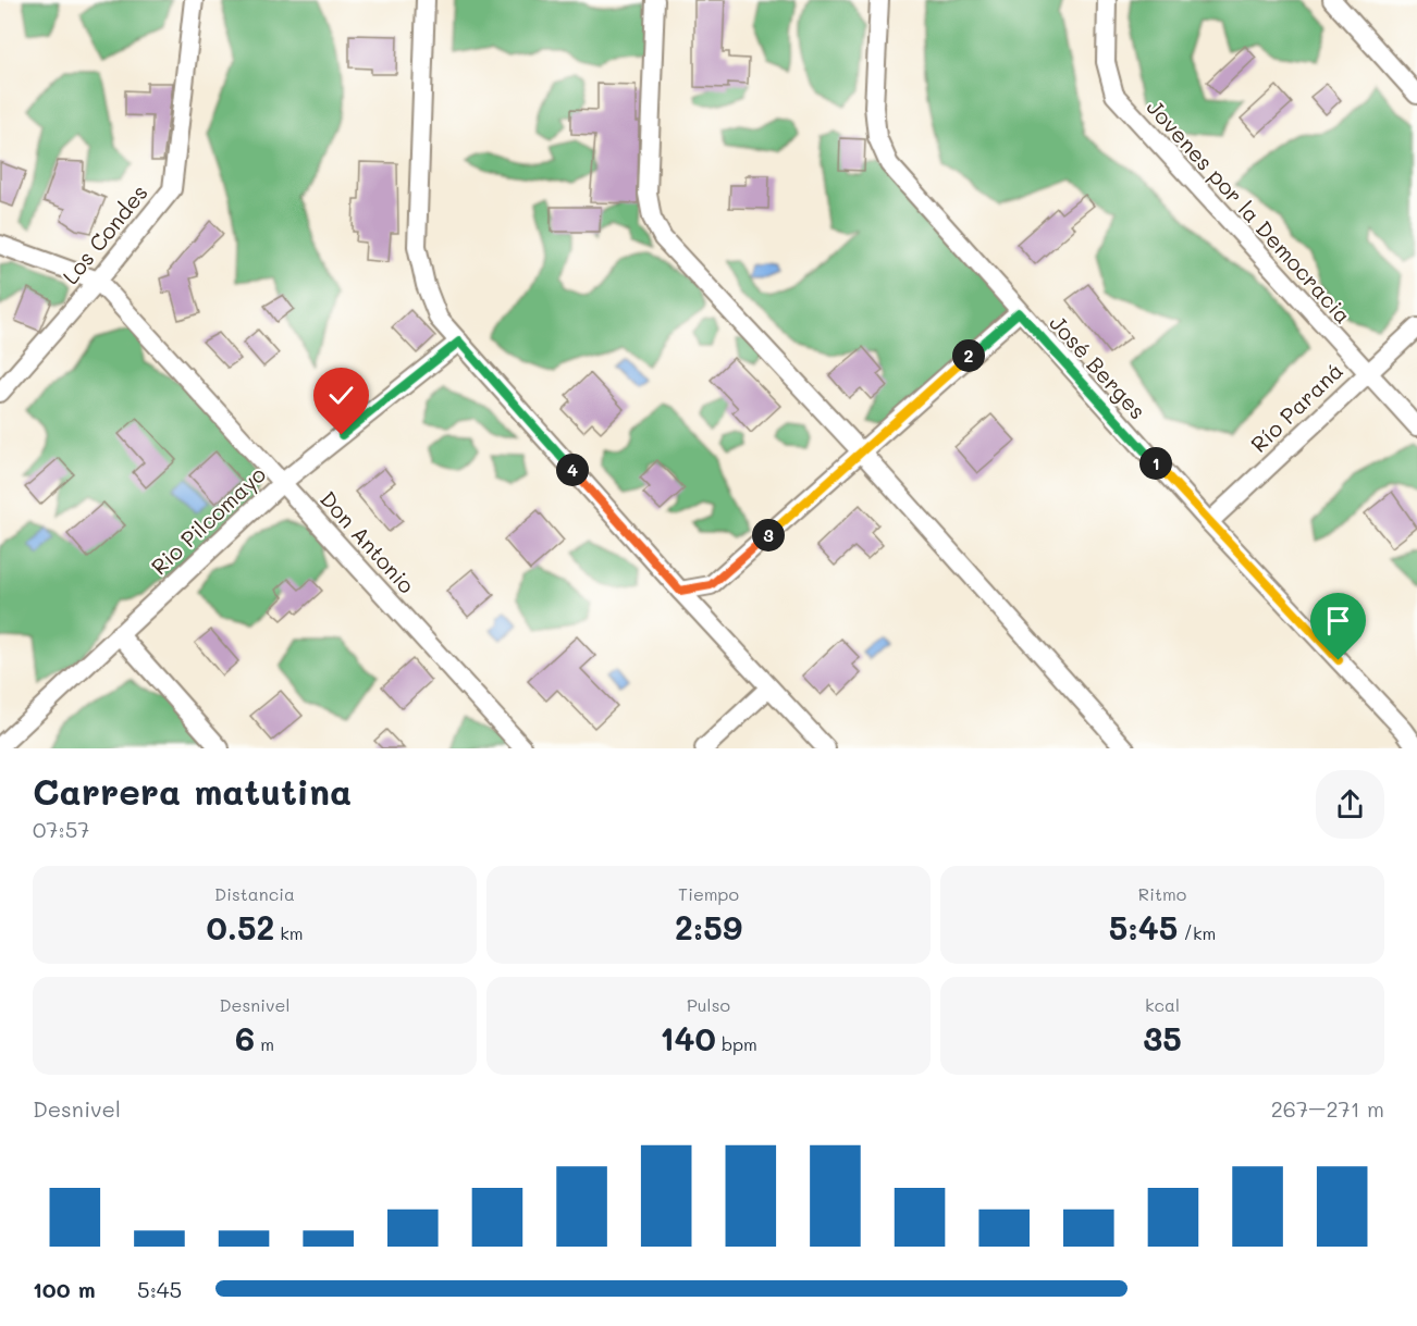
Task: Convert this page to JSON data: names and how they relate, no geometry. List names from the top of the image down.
{
  "streets": {
    "street": [
      "Jovenes por la Democracia",
      "Los Condes",
      "José Berges",
      "Río Paraná",
      "Rio Pilcomayo",
      "Don Antonio"
    ]
  },
  "crossings": [
    ["Jovenes por la Democracia", "Río Paraná"],
    ["Los Condes", "Don Antonio"],
    ["José Berges", "Río Paraná"],
    ["Rio Pilcomayo", "Don Antonio"]
  ],
  "page": {
    "pins": [
      "2",
      "1",
      "4",
      "3"
    ],
    "heading": ["Carrera matutina", "07:57"],
    "stats": [
      ["Distancia", "0.52 km"],
      ["Tiempo", "2:59"],
      ["Ritmo", "5:45 /km"],
      ["Desnivel", "6 m"],
      ["Pulso", "140 bpm"],
      ["kcal", "35"]
    ],
    "chart": ["Desnivel", "267–271 m"],
    "list": [
      {
        "name": "100 m",
        "note": "5:45"
      }
    ]
  }
}
